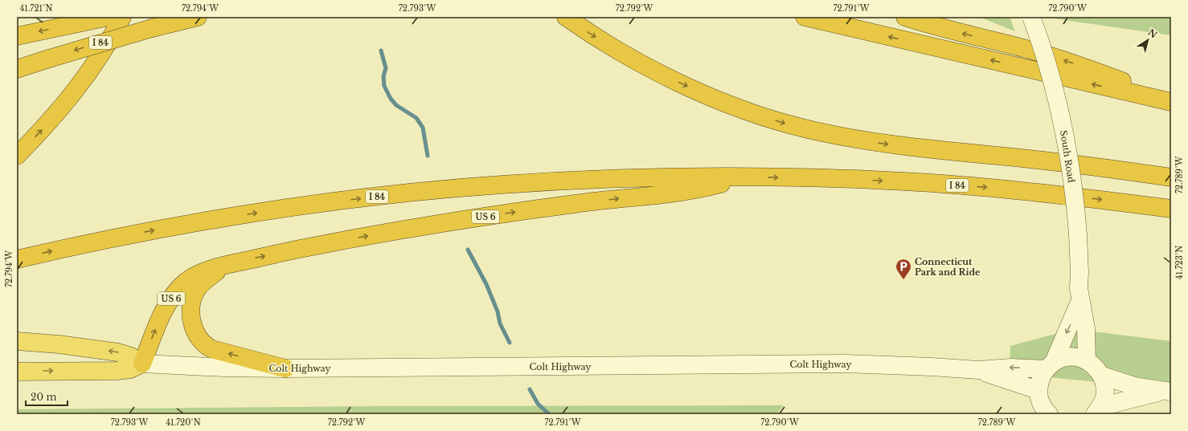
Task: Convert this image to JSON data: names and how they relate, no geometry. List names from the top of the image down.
{
  "streets": {
    "highway": ["I 84", "US 6", "Colt Highway"],
    "main road": ["South Road"]
  },
  "crossings": [
    ["I 84", "US 6"],
    ["South Road", "Colt Highway"],
    ["US 6", "Colt Highway"]
  ],
  "places": {
    "parking": ["Connecticut Park and Ride"]
  },
  "scale_bar": "20 m",
  "north": "top right",
  "coordinates": [
    "41.721°N",
    "72.794°W",
    "72.793°W",
    "72.792°W",
    "72.791°W",
    "72.790°W",
    "72.789°W",
    "41.723°N",
    "41.720°N"
  ]
}
